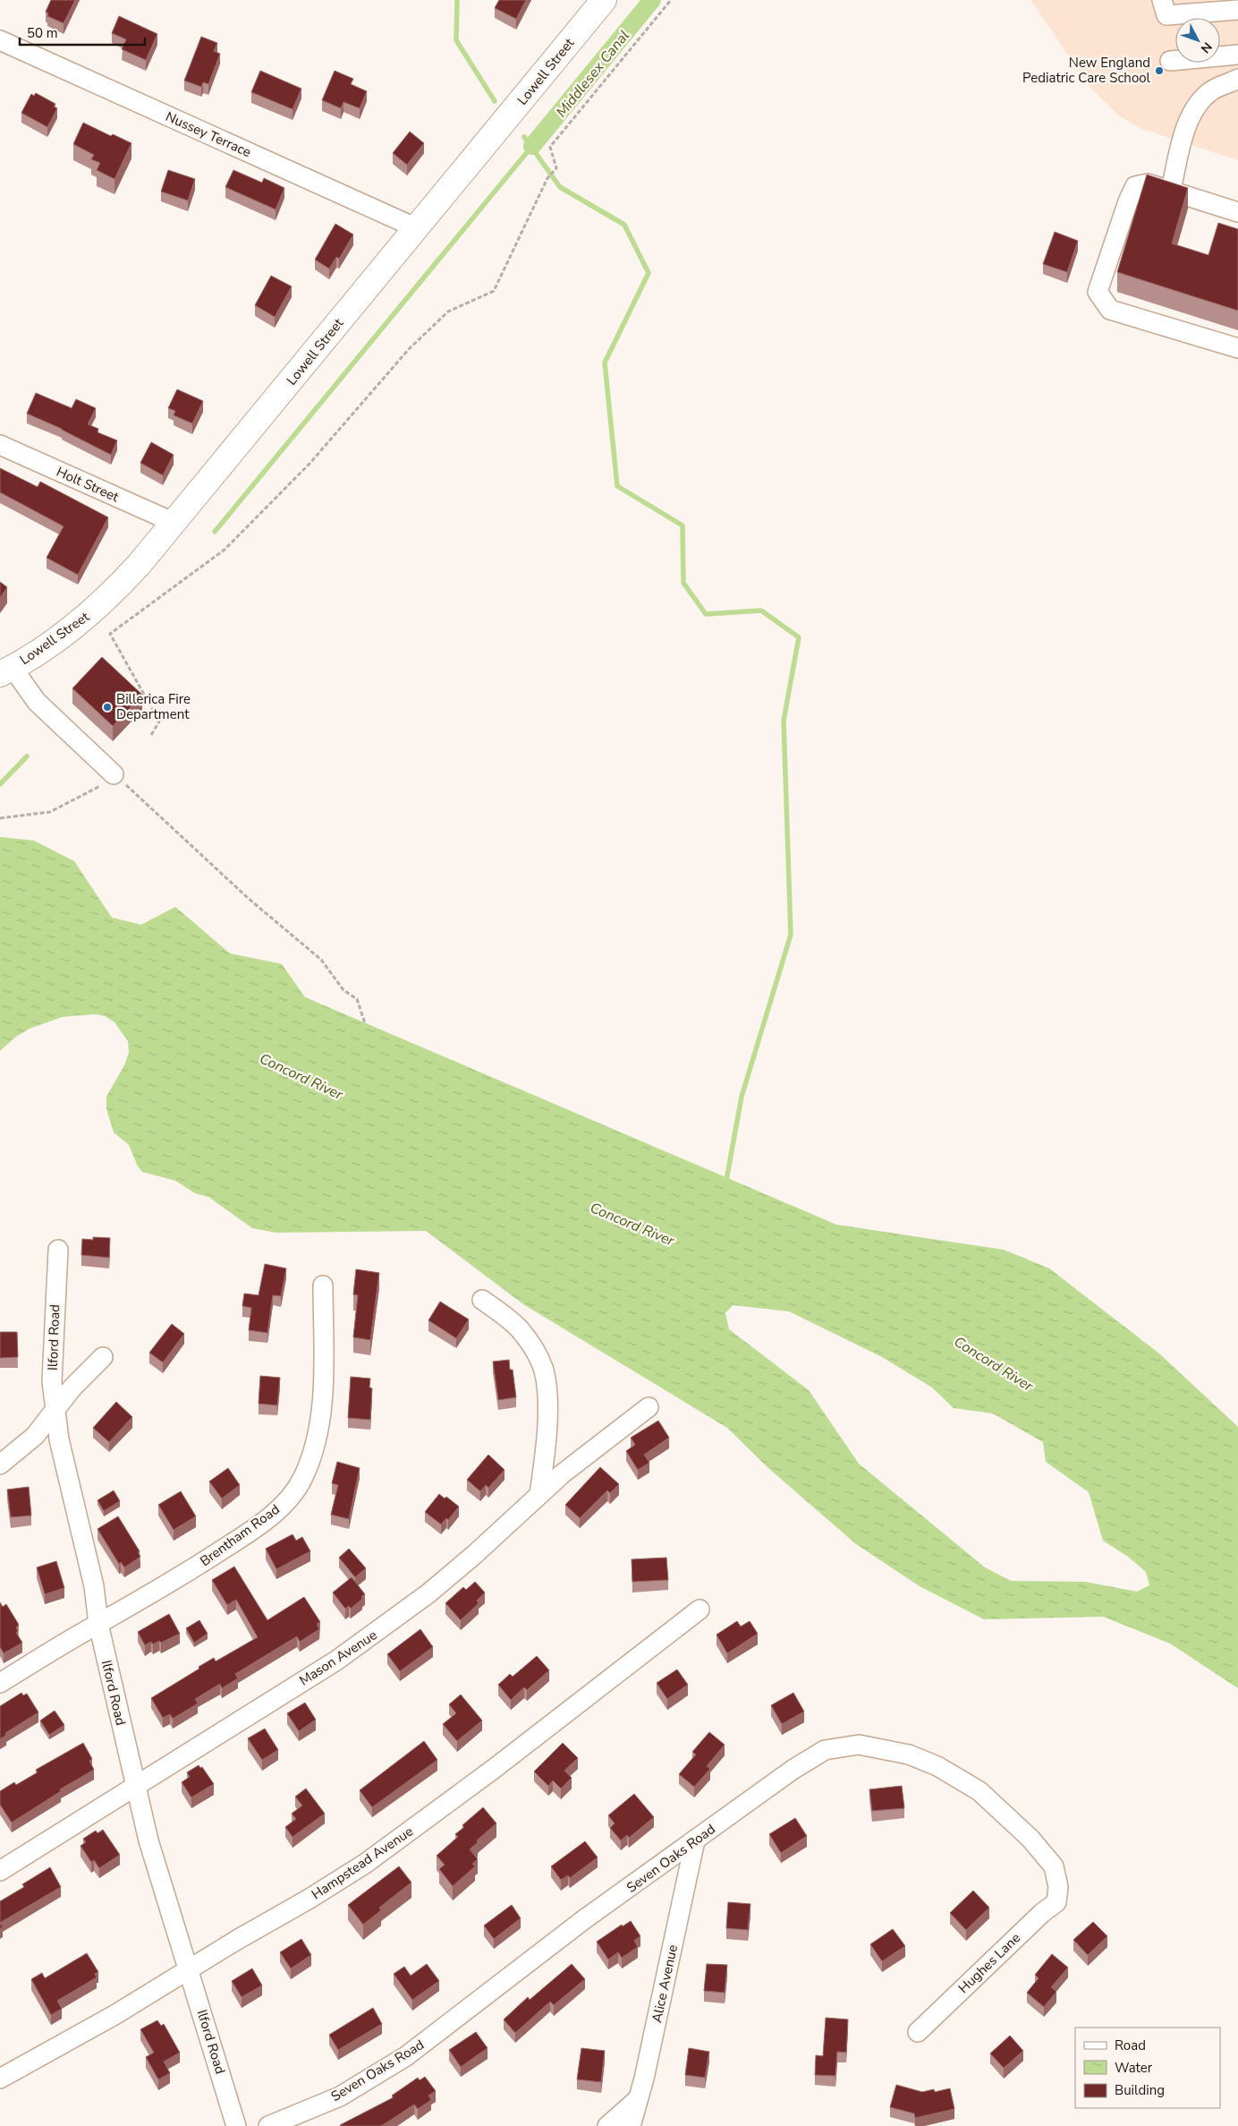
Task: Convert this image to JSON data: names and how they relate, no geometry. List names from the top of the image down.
{
  "streets": {
    "main road": ["Lowell Street"],
    "street": [
      "Nussey Terrace",
      "Holt Street",
      "Ilford Road",
      "Brentham Road",
      "Mason Avenue",
      "Seven Oaks Road",
      "Hampstead Avenue",
      "Hughes Lane",
      "Alice Avenue"
    ]
  },
  "crossings": [
    ["Lowell Street", "Nussey Terrace"],
    ["Lowell Street", "Holt Street"],
    ["Ilford Road", "Brentham Road"],
    ["Ilford Road", "Mason Avenue"],
    ["Ilford Road", "Hampstead Avenue"],
    ["Seven Oaks Road", "Hughes Lane"],
    ["Seven Oaks Road", "Alice Avenue"]
  ],
  "water": ["Middlesex Canal", "Concord River"],
  "places": ["New England Pediatric Care School", "Billerica Fire Department"],
  "legend": ["Road", "Water", "Building"],
  "scale_bar": "50 m",
  "north": "bottom right"
}
